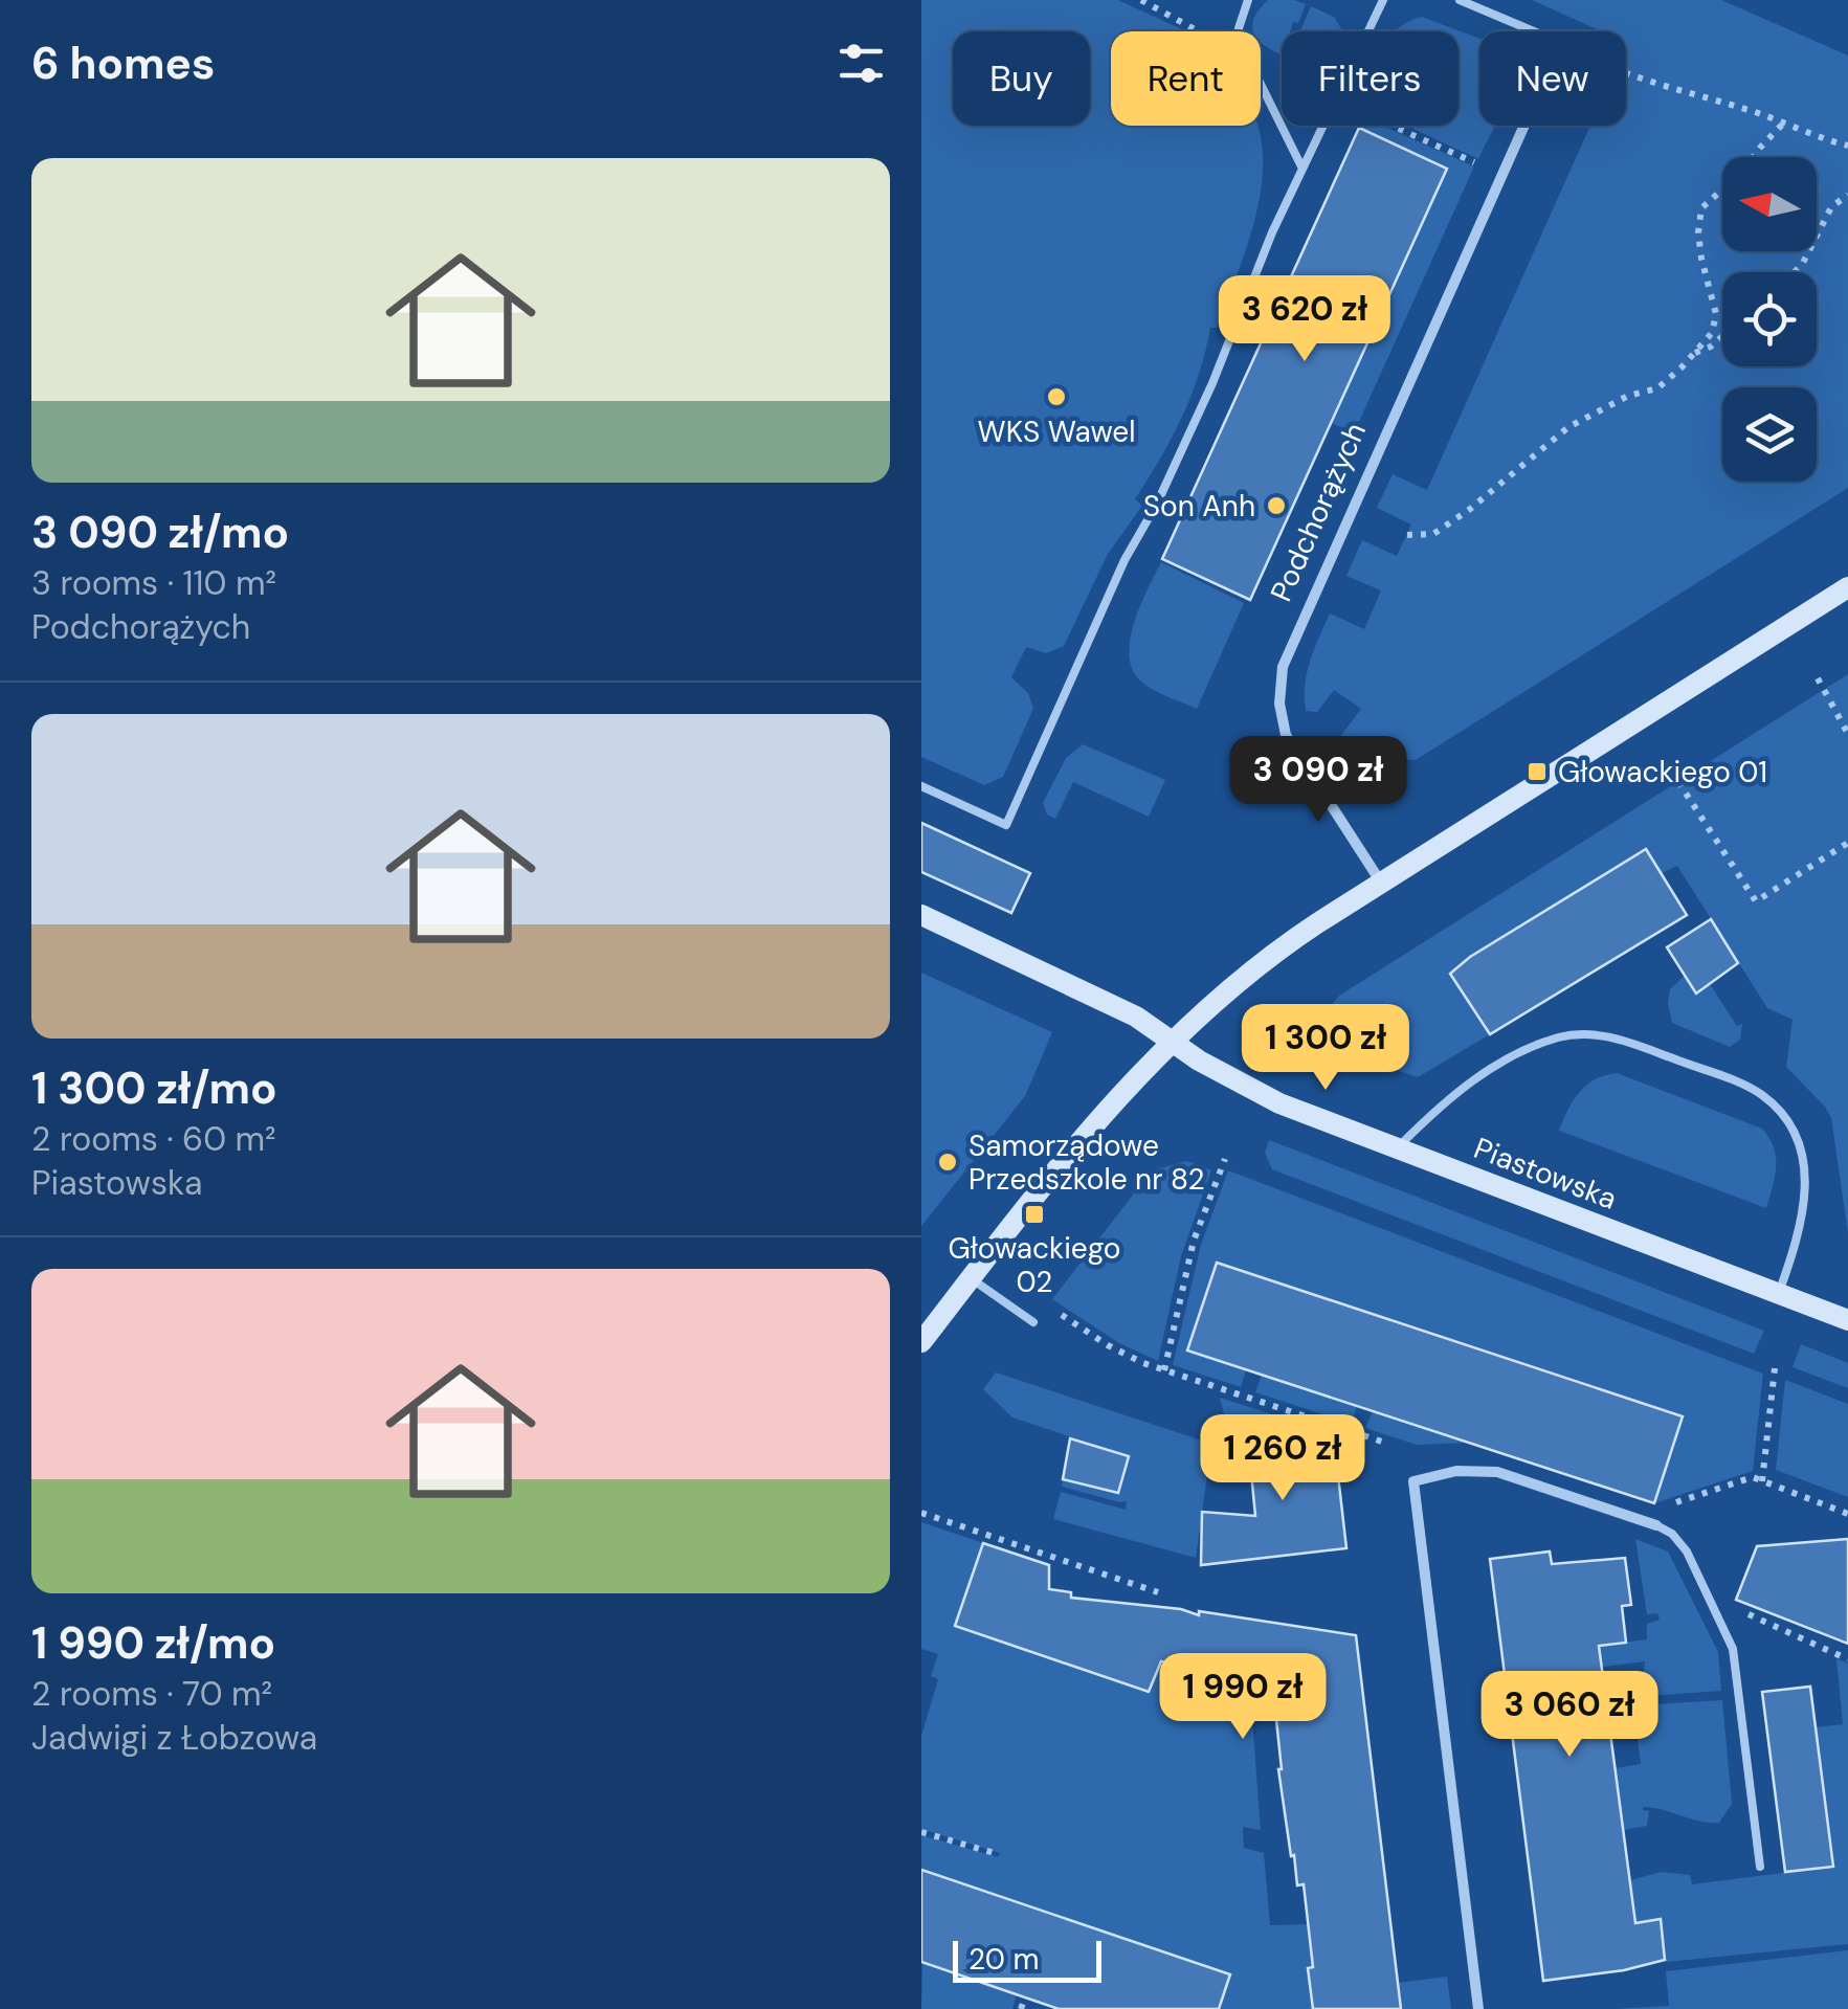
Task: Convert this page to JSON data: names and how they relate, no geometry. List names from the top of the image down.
{
  "streets": {
    "street": ["Podchorążych", "Piastowska"]
  },
  "places": {
    "other": ["WKS Wawel", "Son Anh", "Samorządowe Przedszkole nr 82"],
    "transit": ["Głowackiego 01", "Głowackiego 02"]
  },
  "scale_bar": "20 m",
  "north": "left",
  "page": {
    "heading": "6 homes",
    "chip": [
      "Buy",
      "Rent",
      "Filters",
      "New"
    ],
    "list": [
      {
        "name": "3 090 zł/mo",
        "note": "3 rooms · 110 m² · Podchorążych"
      },
      {
        "name": "1 300 zł/mo",
        "note": "2 rooms · 60 m² · Piastowska"
      },
      {
        "name": "1 990 zł/mo",
        "note": "2 rooms · 70 m² · Jadwigi z Łobzowa"
      }
    ],
    "price": [
      "3 620 zł",
      "3 090 zł",
      "1 300 zł",
      "1 260 zł",
      "1 990 zł",
      "3 060 zł"
    ],
    "scale": "20 m"
  }
}
